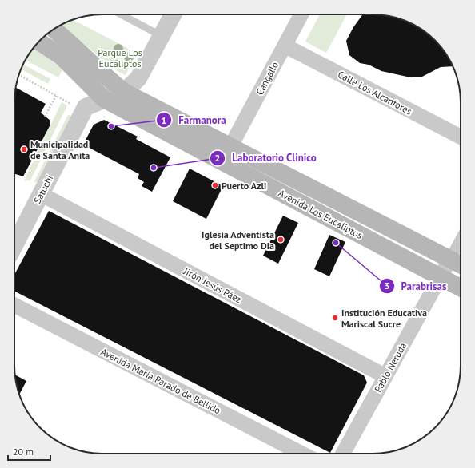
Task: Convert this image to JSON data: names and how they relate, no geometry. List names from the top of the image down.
{
  "streets": {
    "main road": ["Avenida Los Eucaliptos"],
    "street": [
      "Cangallo",
      "Calle Los Alcanfores",
      "Satuchi",
      "Jirón Jesús Páez",
      "Pablo Neruda",
      "Avenida María Parado de Bellido"
    ]
  },
  "crossings": [
    ["Cangallo", "Calle Los Alcanfores"],
    ["Cangallo", "Avenida Los Eucaliptos"],
    ["Satuchi", "Avenida Los Eucaliptos"],
    ["Satuchi", "Jirón Jesús Páez"],
    ["Avenida Los Eucaliptos", "Pablo Neruda"],
    ["Jirón Jesús Páez", "Pablo Neruda"]
  ],
  "parks": ["Parque Los Eucaliptos"],
  "places": [
    "Farmanora",
    "Municipalidad de Santa Anita",
    "Laboratorio Clinico",
    "Puerto Azli",
    "Iglesia Adventista del Septimo Dia",
    "Parabrisas",
    "Institución Educativa Mariscal Sucre"
  ],
  "scale_bar": "20 m"
}
